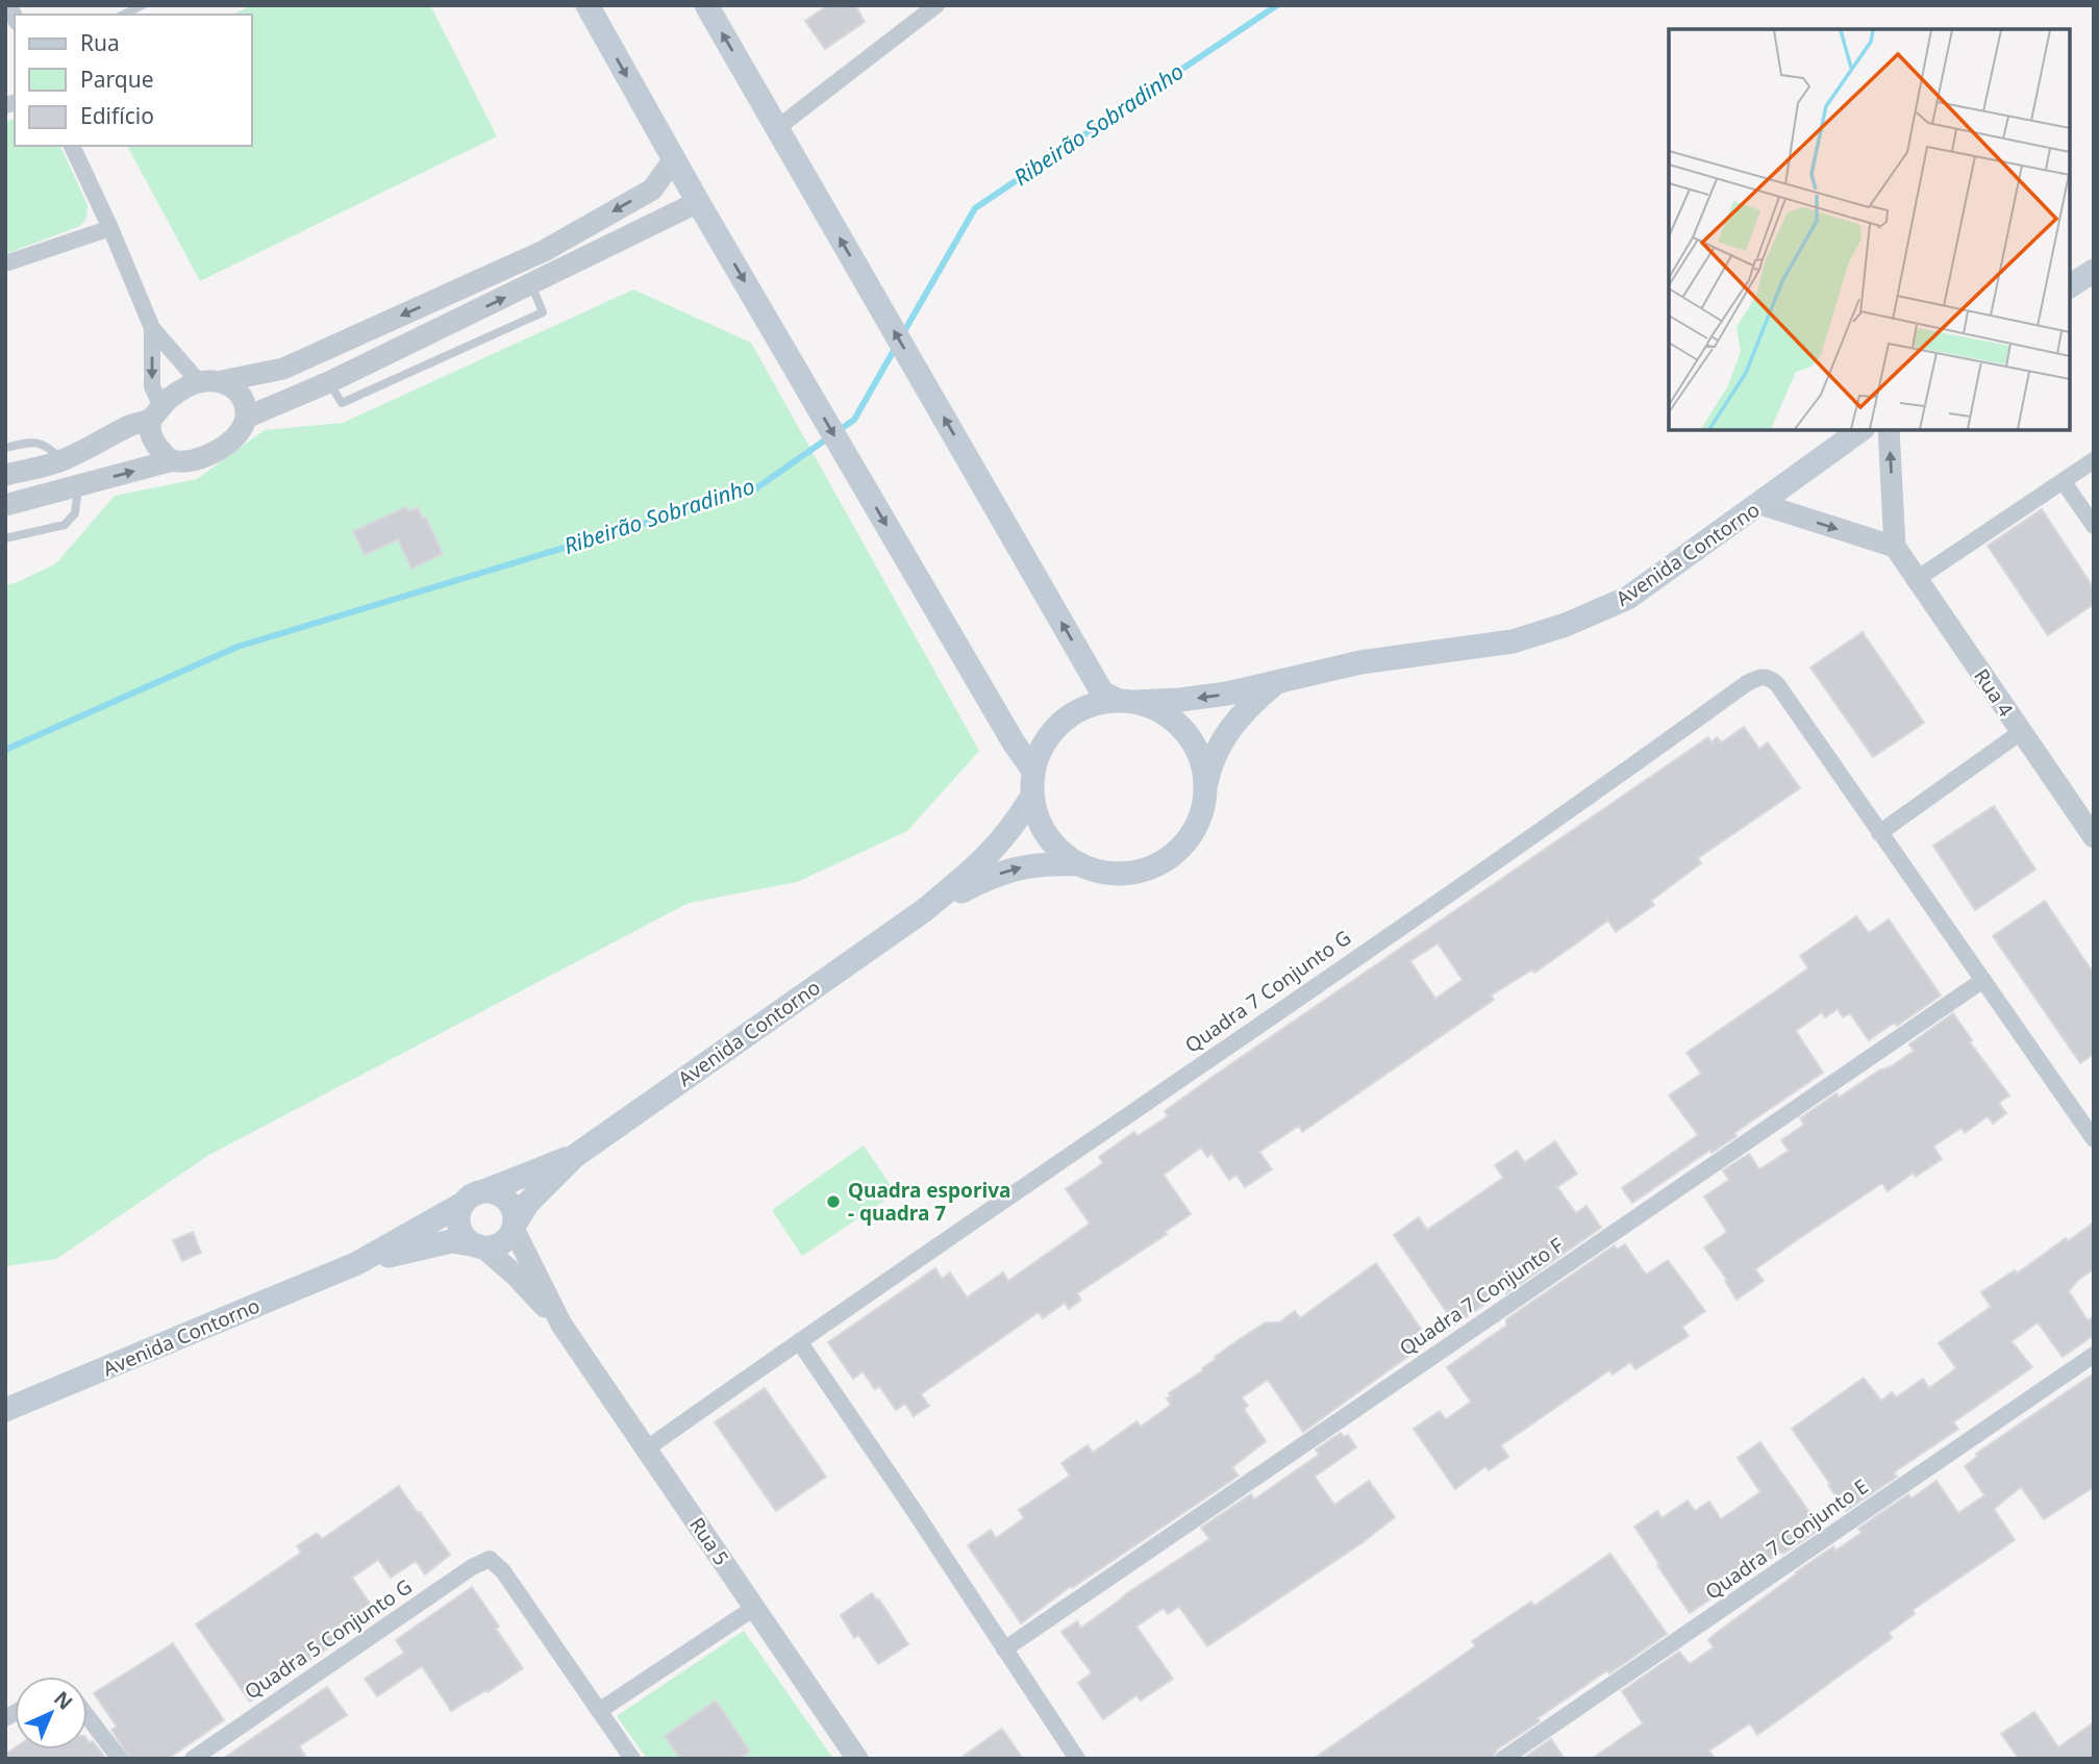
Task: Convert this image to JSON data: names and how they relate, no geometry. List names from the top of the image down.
{
  "streets": {
    "main road": ["Avenida Contorno"],
    "street": [
      "Rua 4",
      "Quadra 7 Conjunto G",
      "Quadra 7 Conjunto F",
      "Quadra 7 Conjunto E",
      "Rua 5",
      "Quadra 5 Conjunto G"
    ]
  },
  "crossings": [
    ["Avenida Contorno", "Rua 5"],
    ["Quadra 7 Conjunto G", "Rua 5"]
  ],
  "water": ["Ribeirão Sobradinho"],
  "places": ["Quadra esporiva - quadra 7"],
  "legend": ["Rua", "Parque", "Edifício"],
  "north": "top right"
}
